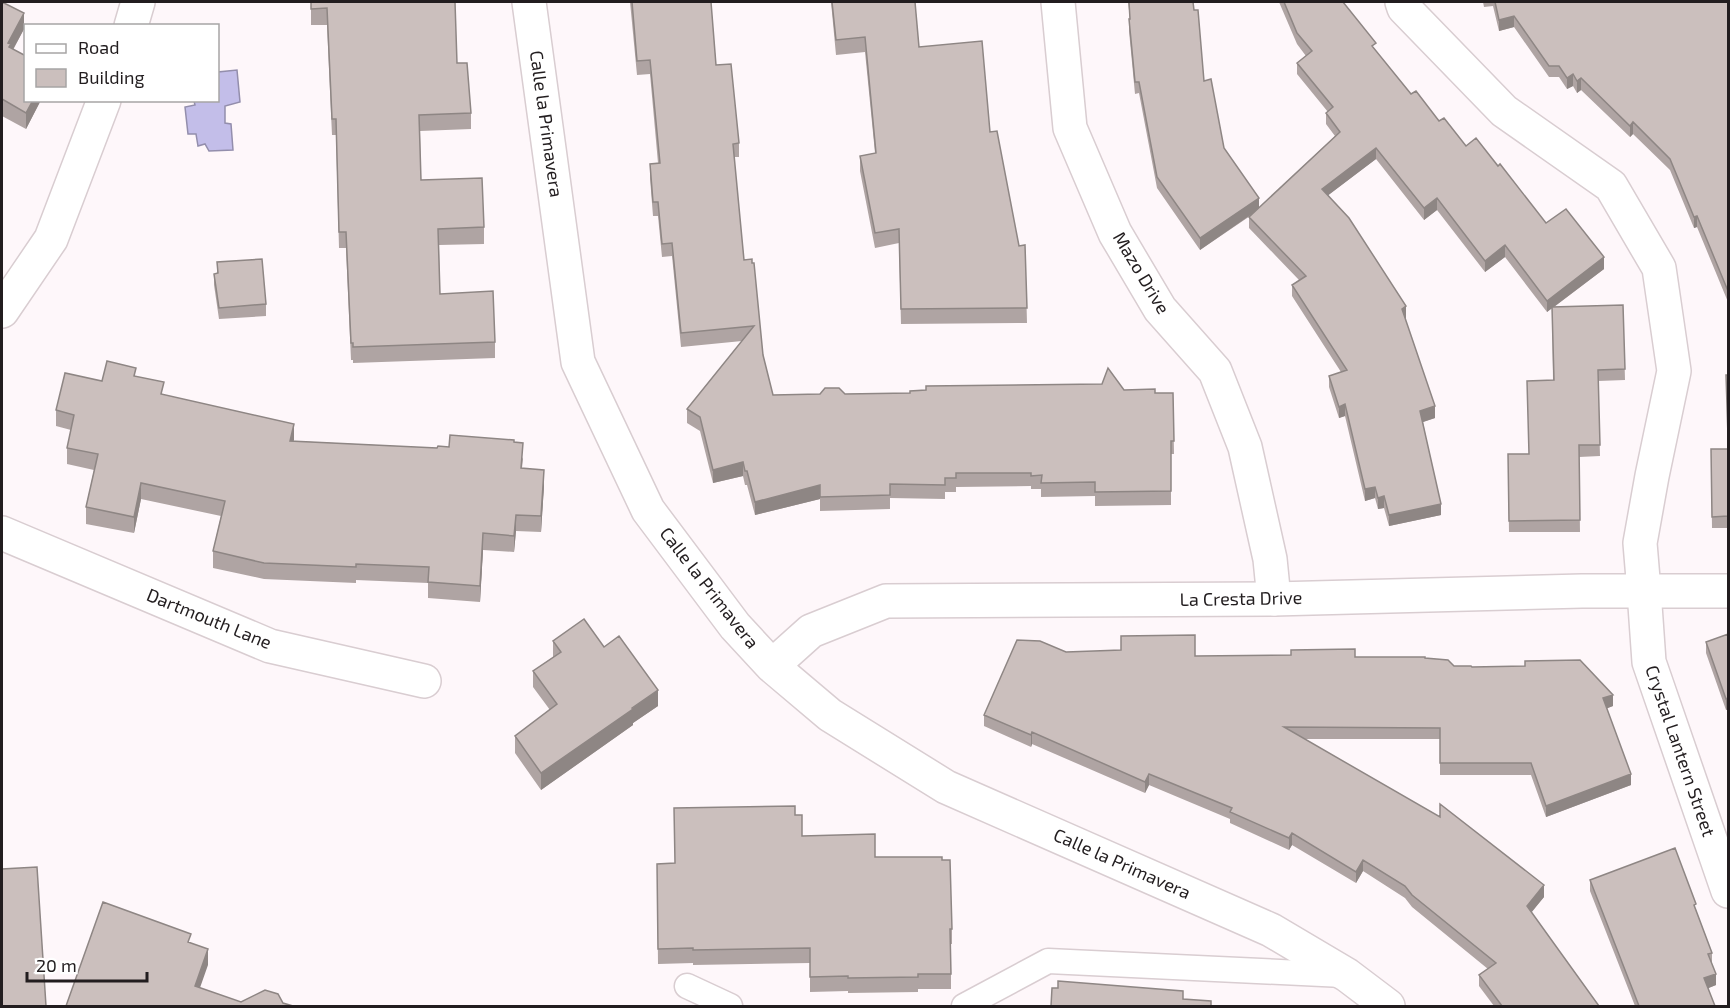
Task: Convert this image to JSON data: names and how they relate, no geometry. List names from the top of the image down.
{
  "streets": {
    "street": [
      "Calle la Primavera",
      "Mazo Drive",
      "La Cresta Drive",
      "Dartmouth Lane",
      "Crystal Lantern Street"
    ]
  },
  "crossings": [
    ["Calle la Primavera", "La Cresta Drive"],
    ["Mazo Drive", "La Cresta Drive"],
    ["La Cresta Drive", "Crystal Lantern Street"]
  ],
  "legend": ["Road", "Building"],
  "scale_bar": "20 m"
}
